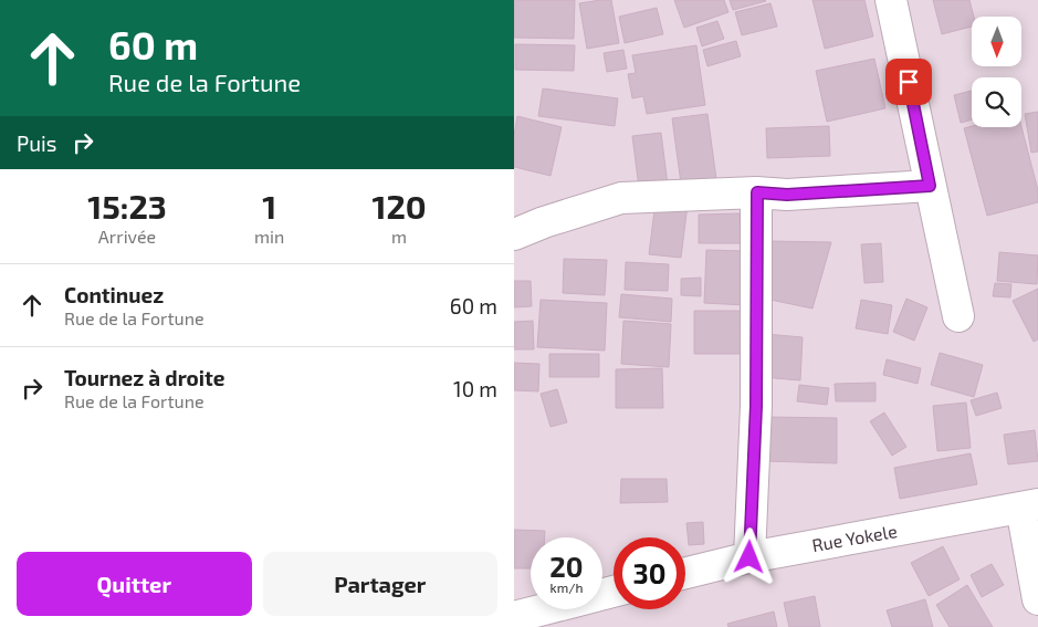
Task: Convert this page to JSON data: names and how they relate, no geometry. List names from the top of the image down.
{
  "streets": {
    "street": ["Rue Yokele"]
  },
  "north": "bottom",
  "page": {
    "turn": ["60 m", "Rue de la Fortune"],
    "then": "Puis",
    "eta": [
      "15:23",
      "Arrivée",
      "1",
      "min",
      "120",
      "m"
    ],
    "list": [
      {
        "name": "Continuez",
        "note": "Rue de la Fortune",
        "value": "60 m"
      },
      {
        "name": "Tournez à droite",
        "note": "Rue de la Fortune",
        "value": "10 m"
      }
    ],
    "speed": "20 km/h",
    "limit": "30",
    "buttons": ["Quitter", "Partager"]
  }
}
